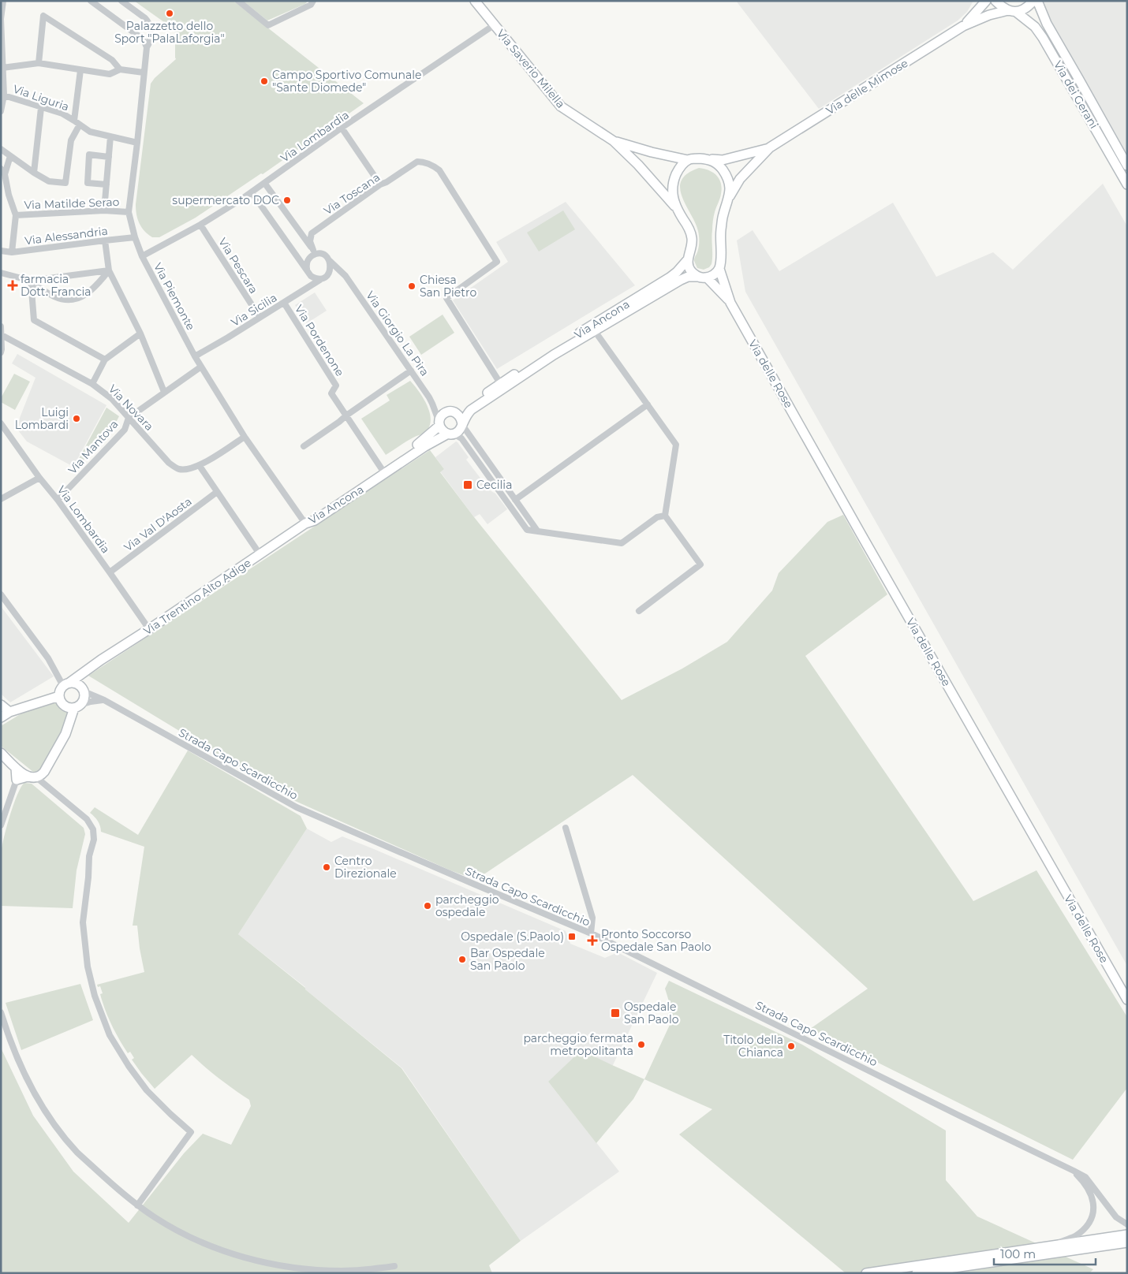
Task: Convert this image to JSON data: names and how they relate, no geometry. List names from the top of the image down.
{
  "streets": {
    "street": [
      "Via Saverio Milella",
      "Via delle Mimose",
      "Via dei Gerani",
      "Via Liguria",
      "Via Lombardia",
      "Via Toscana",
      "Via Matilde Serao",
      "Via Alessandria",
      "Via Pescara",
      "Via Piemonte",
      "Via Sicilia",
      "Via Ancona",
      "Via Giorgio La Pira",
      "Via Pordenone",
      "Via delle Rose",
      "Via Novara",
      "Via Mantova",
      "Via Val D'Aosta",
      "Via Trentino Alto Adige",
      "Strada Capo Scardicchio"
    ]
  },
  "crossings": [
    ["Via Saverio Milella", "Via Lombardia"],
    ["Via delle Mimose", "Via dei Gerani"],
    ["Via delle Mimose", "Via delle Rose"],
    ["Via Liguria", "Via Piemonte"],
    ["Via Lombardia", "Via Pescara"],
    ["Via Lombardia", "Via Piemonte"],
    ["Via Lombardia", "Via Mantova"],
    ["Via Lombardia", "Via Val D'Aosta"],
    ["Via Lombardia", "Via Trentino Alto Adige"],
    ["Via Toscana", "Via Sicilia"],
    ["Via Toscana", "Via Ancona"],
    ["Via Toscana", "Via Giorgio La Pira"],
    ["Via Matilde Serao", "Via Piemonte"],
    ["Via Alessandria", "Via Piemonte"],
    ["Via Pescara", "Via Sicilia"],
    ["Via Piemonte", "Via Sicilia"],
    ["Via Piemonte", "Via Ancona"],
    ["Via Piemonte", "Via Novara"],
    ["Via Piemonte", "Via Mantova"],
    ["Via Piemonte", "Via Trentino Alto Adige"],
    ["Via Sicilia", "Via Giorgio La Pira"],
    ["Via Sicilia", "Via Pordenone"],
    ["Via Ancona", "Via Giorgio La Pira"],
    ["Via Ancona", "Via Pordenone"],
    ["Via Ancona", "Via delle Rose"],
    ["Via Ancona", "Via Trentino Alto Adige"],
    ["Via Novara", "Via Mantova"],
    ["Via Trentino Alto Adige", "Strada Capo Scardicchio"]
  ],
  "places": {
    "other": [
      "Palazzetto dello Sport \"PalaLaforgia\"",
      "Campo Sportivo Comunale \"Sante Diomede\"",
      "supermercato DOC",
      "Chiesa San Pietro",
      "Luigi Lombardi",
      "Centro Direzionale",
      "parcheggio ospedale",
      "Bar Ospedale San Paolo",
      "parcheggio fermata metropolitanta",
      "Titolo della Chianca"
    ],
    "health": ["farmacia Dott. Francia", "Pronto Soccorso Ospedale San Paolo"],
    "transit": ["Cecilia", "Ospedale (S.Paolo)", "Ospedale San Paolo"]
  },
  "scale_bar": "100 m"
}
